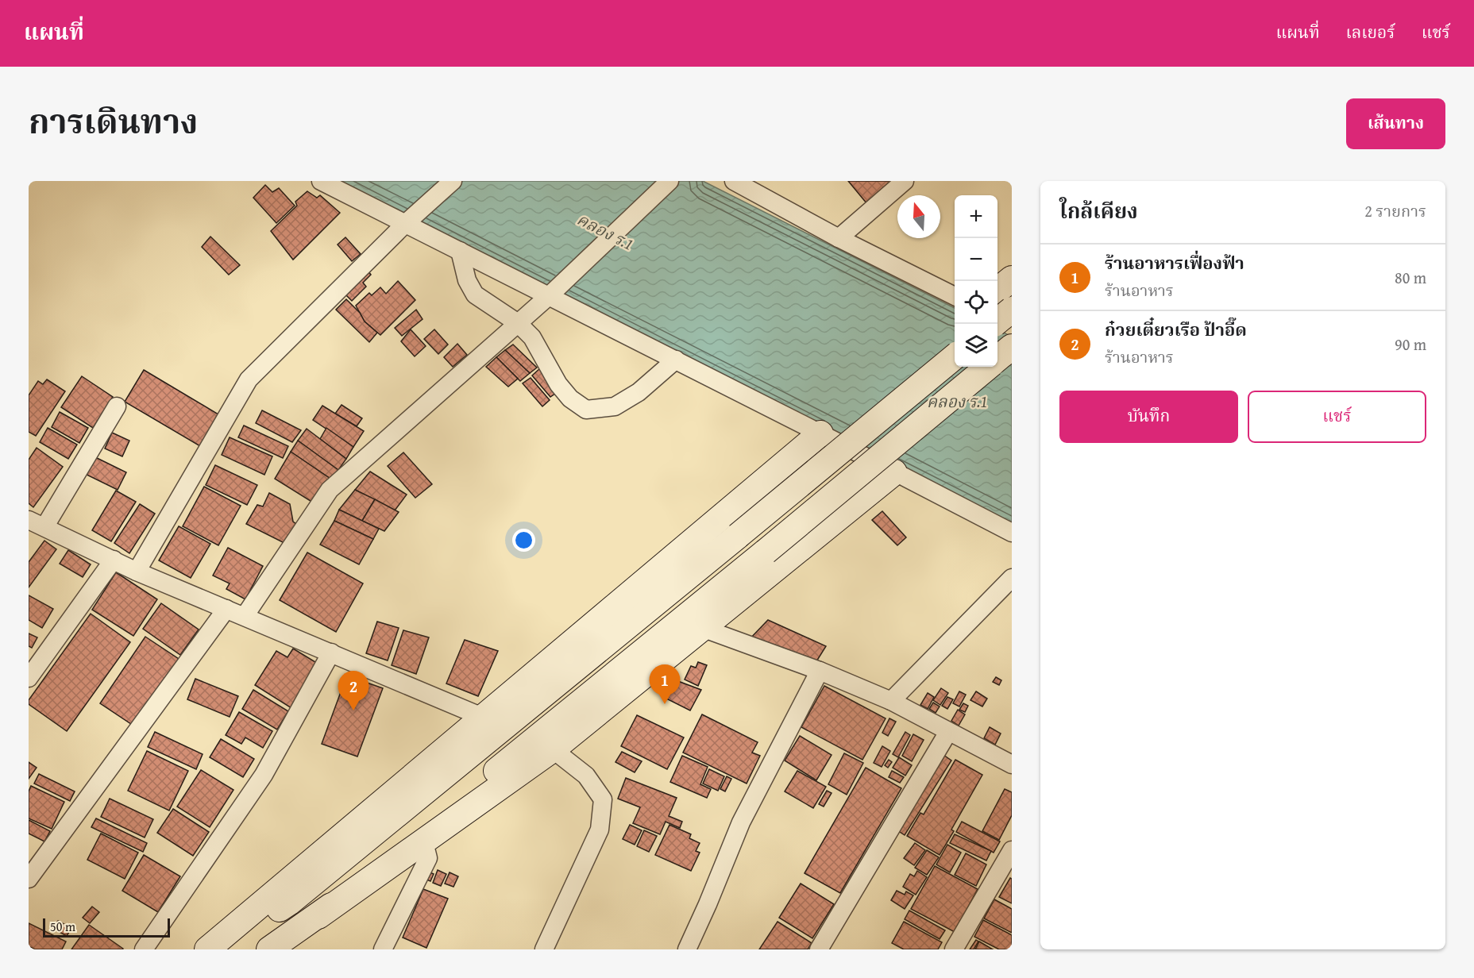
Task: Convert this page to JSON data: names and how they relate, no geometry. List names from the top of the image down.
{
  "water": ["คลอง ร.1"],
  "scale_bar": "50 m",
  "north": "top",
  "page": {
    "header": "แผนที่",
    "nav": ["แผนที่", "เลเยอร์", "แชร์"],
    "title": "การเดินทาง",
    "buttons": [
      "เส้นทาง",
      ["บันทึก", "แชร์"]
    ],
    "heading": ["ใกล้เคียง", "2 รายการ"],
    "map_buttons": ["+", "−"],
    "list": [
      {
        "mark": "1",
        "name": "ร้านอาหารเฟื่องฟ้า",
        "note": "ร้านอาหาร",
        "value": "80 m"
      },
      {
        "mark": "2",
        "name": "ก๋วยเตี๋ยวเรือ ป้าอี๊ด",
        "note": "ร้านอาหาร",
        "value": "90 m"
      }
    ],
    "pins": ["1", "2"],
    "scale": "50 m"
  }
}
